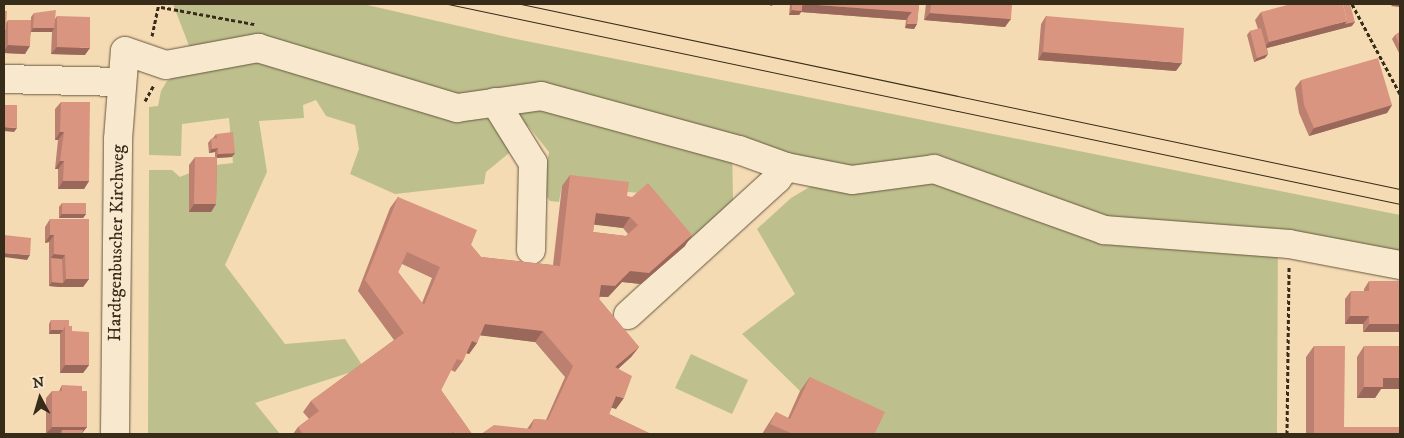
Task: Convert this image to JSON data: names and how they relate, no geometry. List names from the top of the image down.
{
  "streets": {
    "street": ["Hardtgenbuscher Kirchweg"]
  },
  "north": "top"
}
